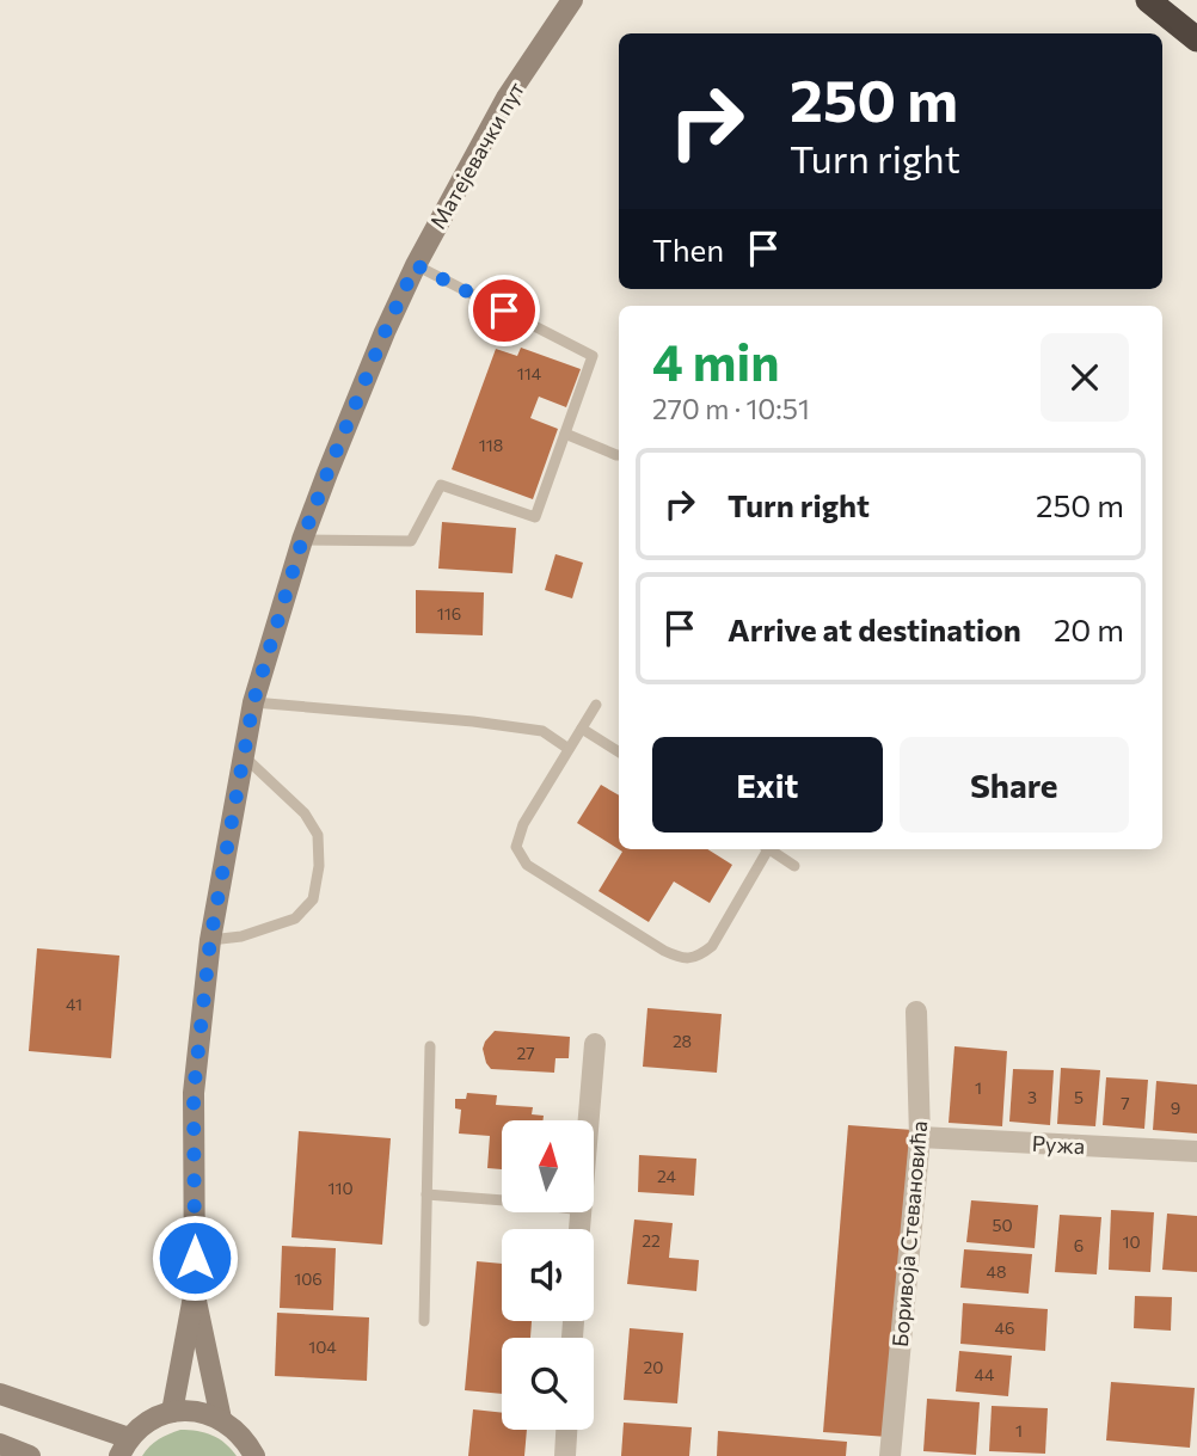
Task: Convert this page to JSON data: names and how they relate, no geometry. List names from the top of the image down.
{
  "streets": {
    "main road": ["Матејевачки пут"],
    "street": ["Ружа", "Боривоја Стевановића"]
  },
  "crossings": [
    ["Ружа", "Боривоја Стевановића"]
  ],
  "house_numbers": [
    "114",
    "118",
    "116",
    "41",
    "28",
    "27",
    "1",
    "3",
    "5",
    "7",
    "9",
    "24",
    "110",
    "50",
    "22",
    "10",
    "6",
    "48",
    "106",
    "46",
    "104",
    "20",
    "44",
    "1"
  ],
  "north": "top",
  "page": {
    "turn": ["250 m", "Turn right"],
    "then": "Then",
    "heading": ["4 min", "270 m · 10:51"],
    "list": [
      {
        "name": "Turn right",
        "value": "250 m"
      },
      {
        "name": "Arrive at destination",
        "value": "20 m"
      }
    ],
    "buttons": ["Exit", "Share"]
  }
}
